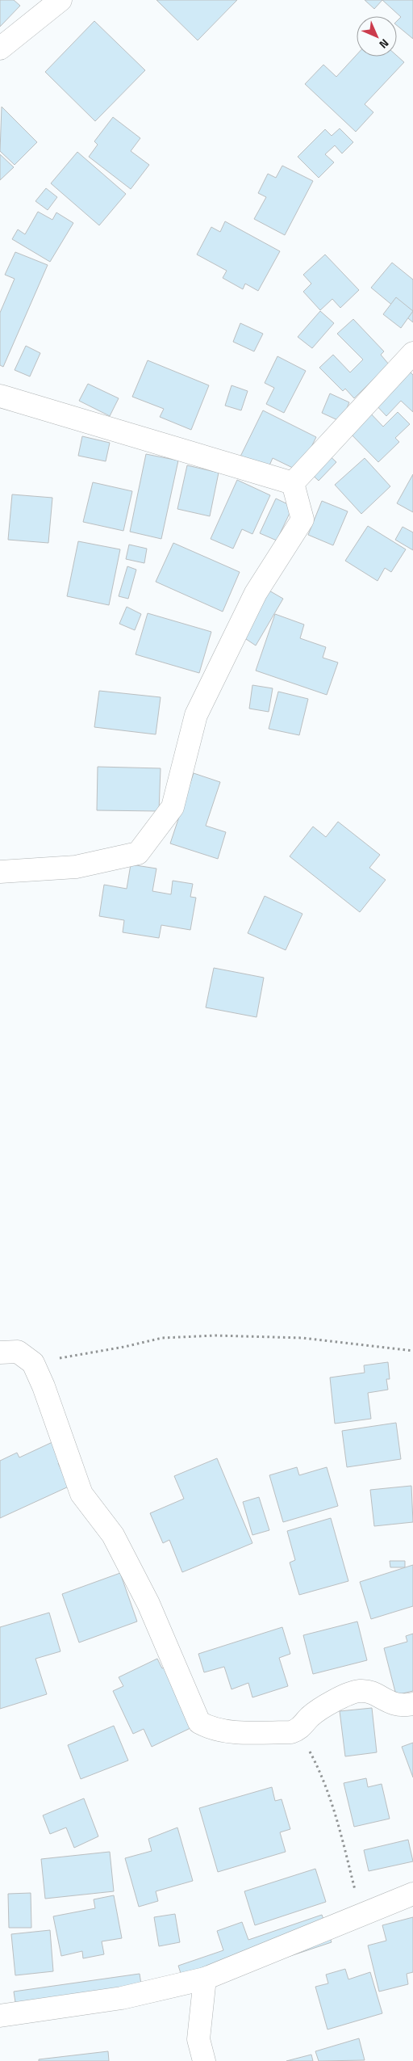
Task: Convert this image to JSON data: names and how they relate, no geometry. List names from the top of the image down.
{
  "north": "bottom right"
}
